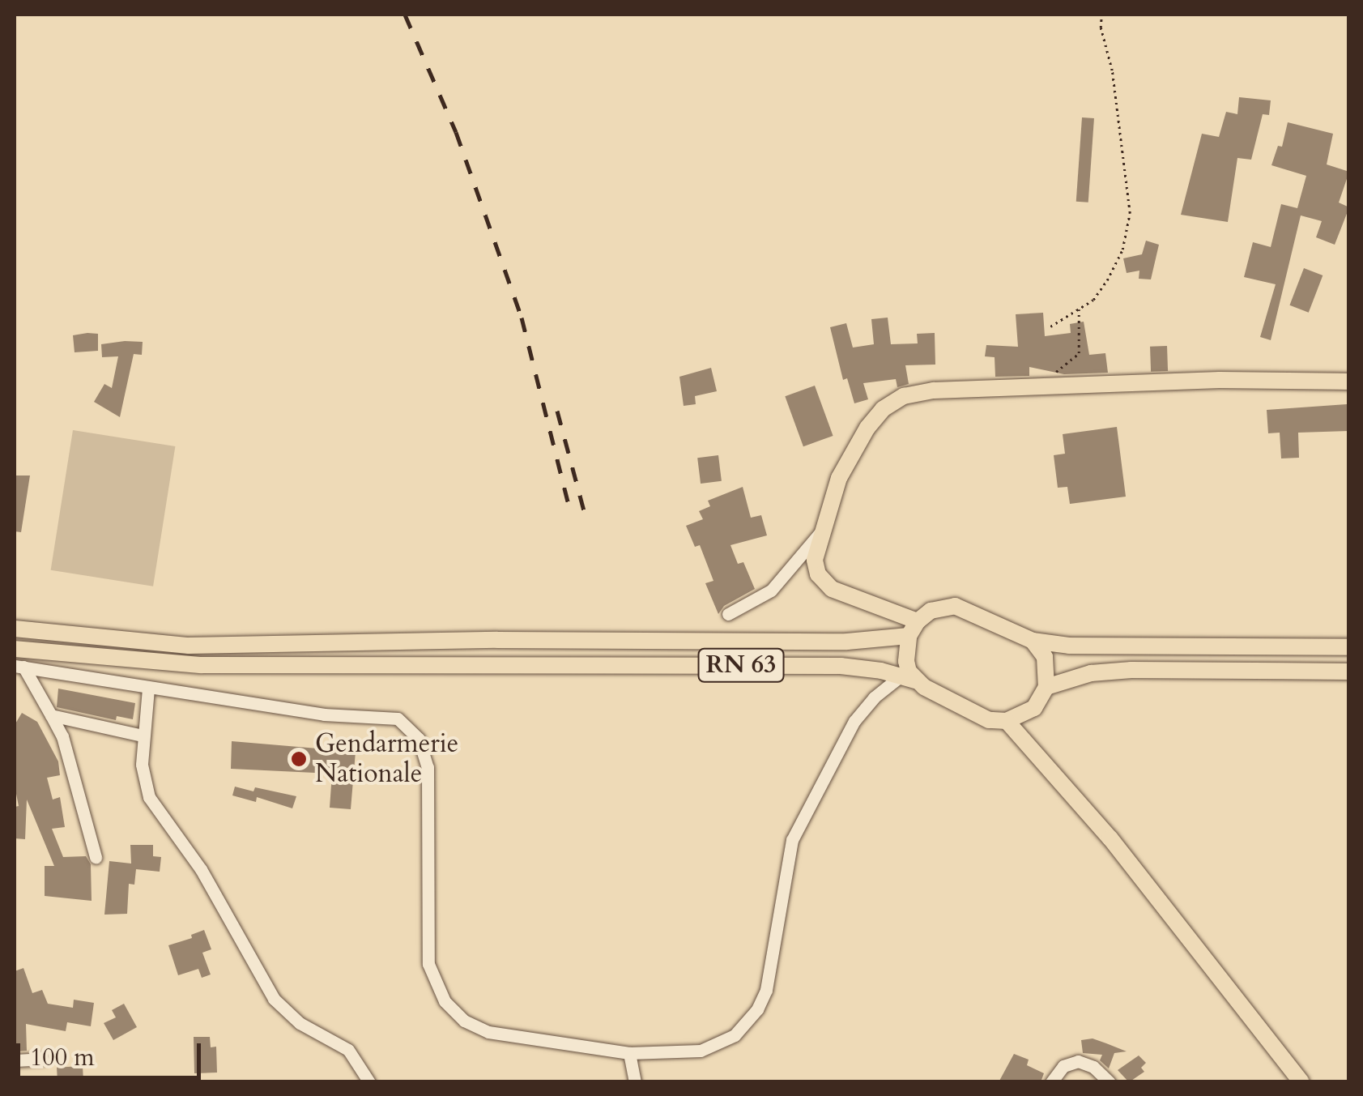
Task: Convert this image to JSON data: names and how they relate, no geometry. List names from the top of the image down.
{
  "streets": {
    "main road": ["RN 63"]
  },
  "places": ["Gendarmerie Nationale"],
  "scale_bar": "100 m"
}
